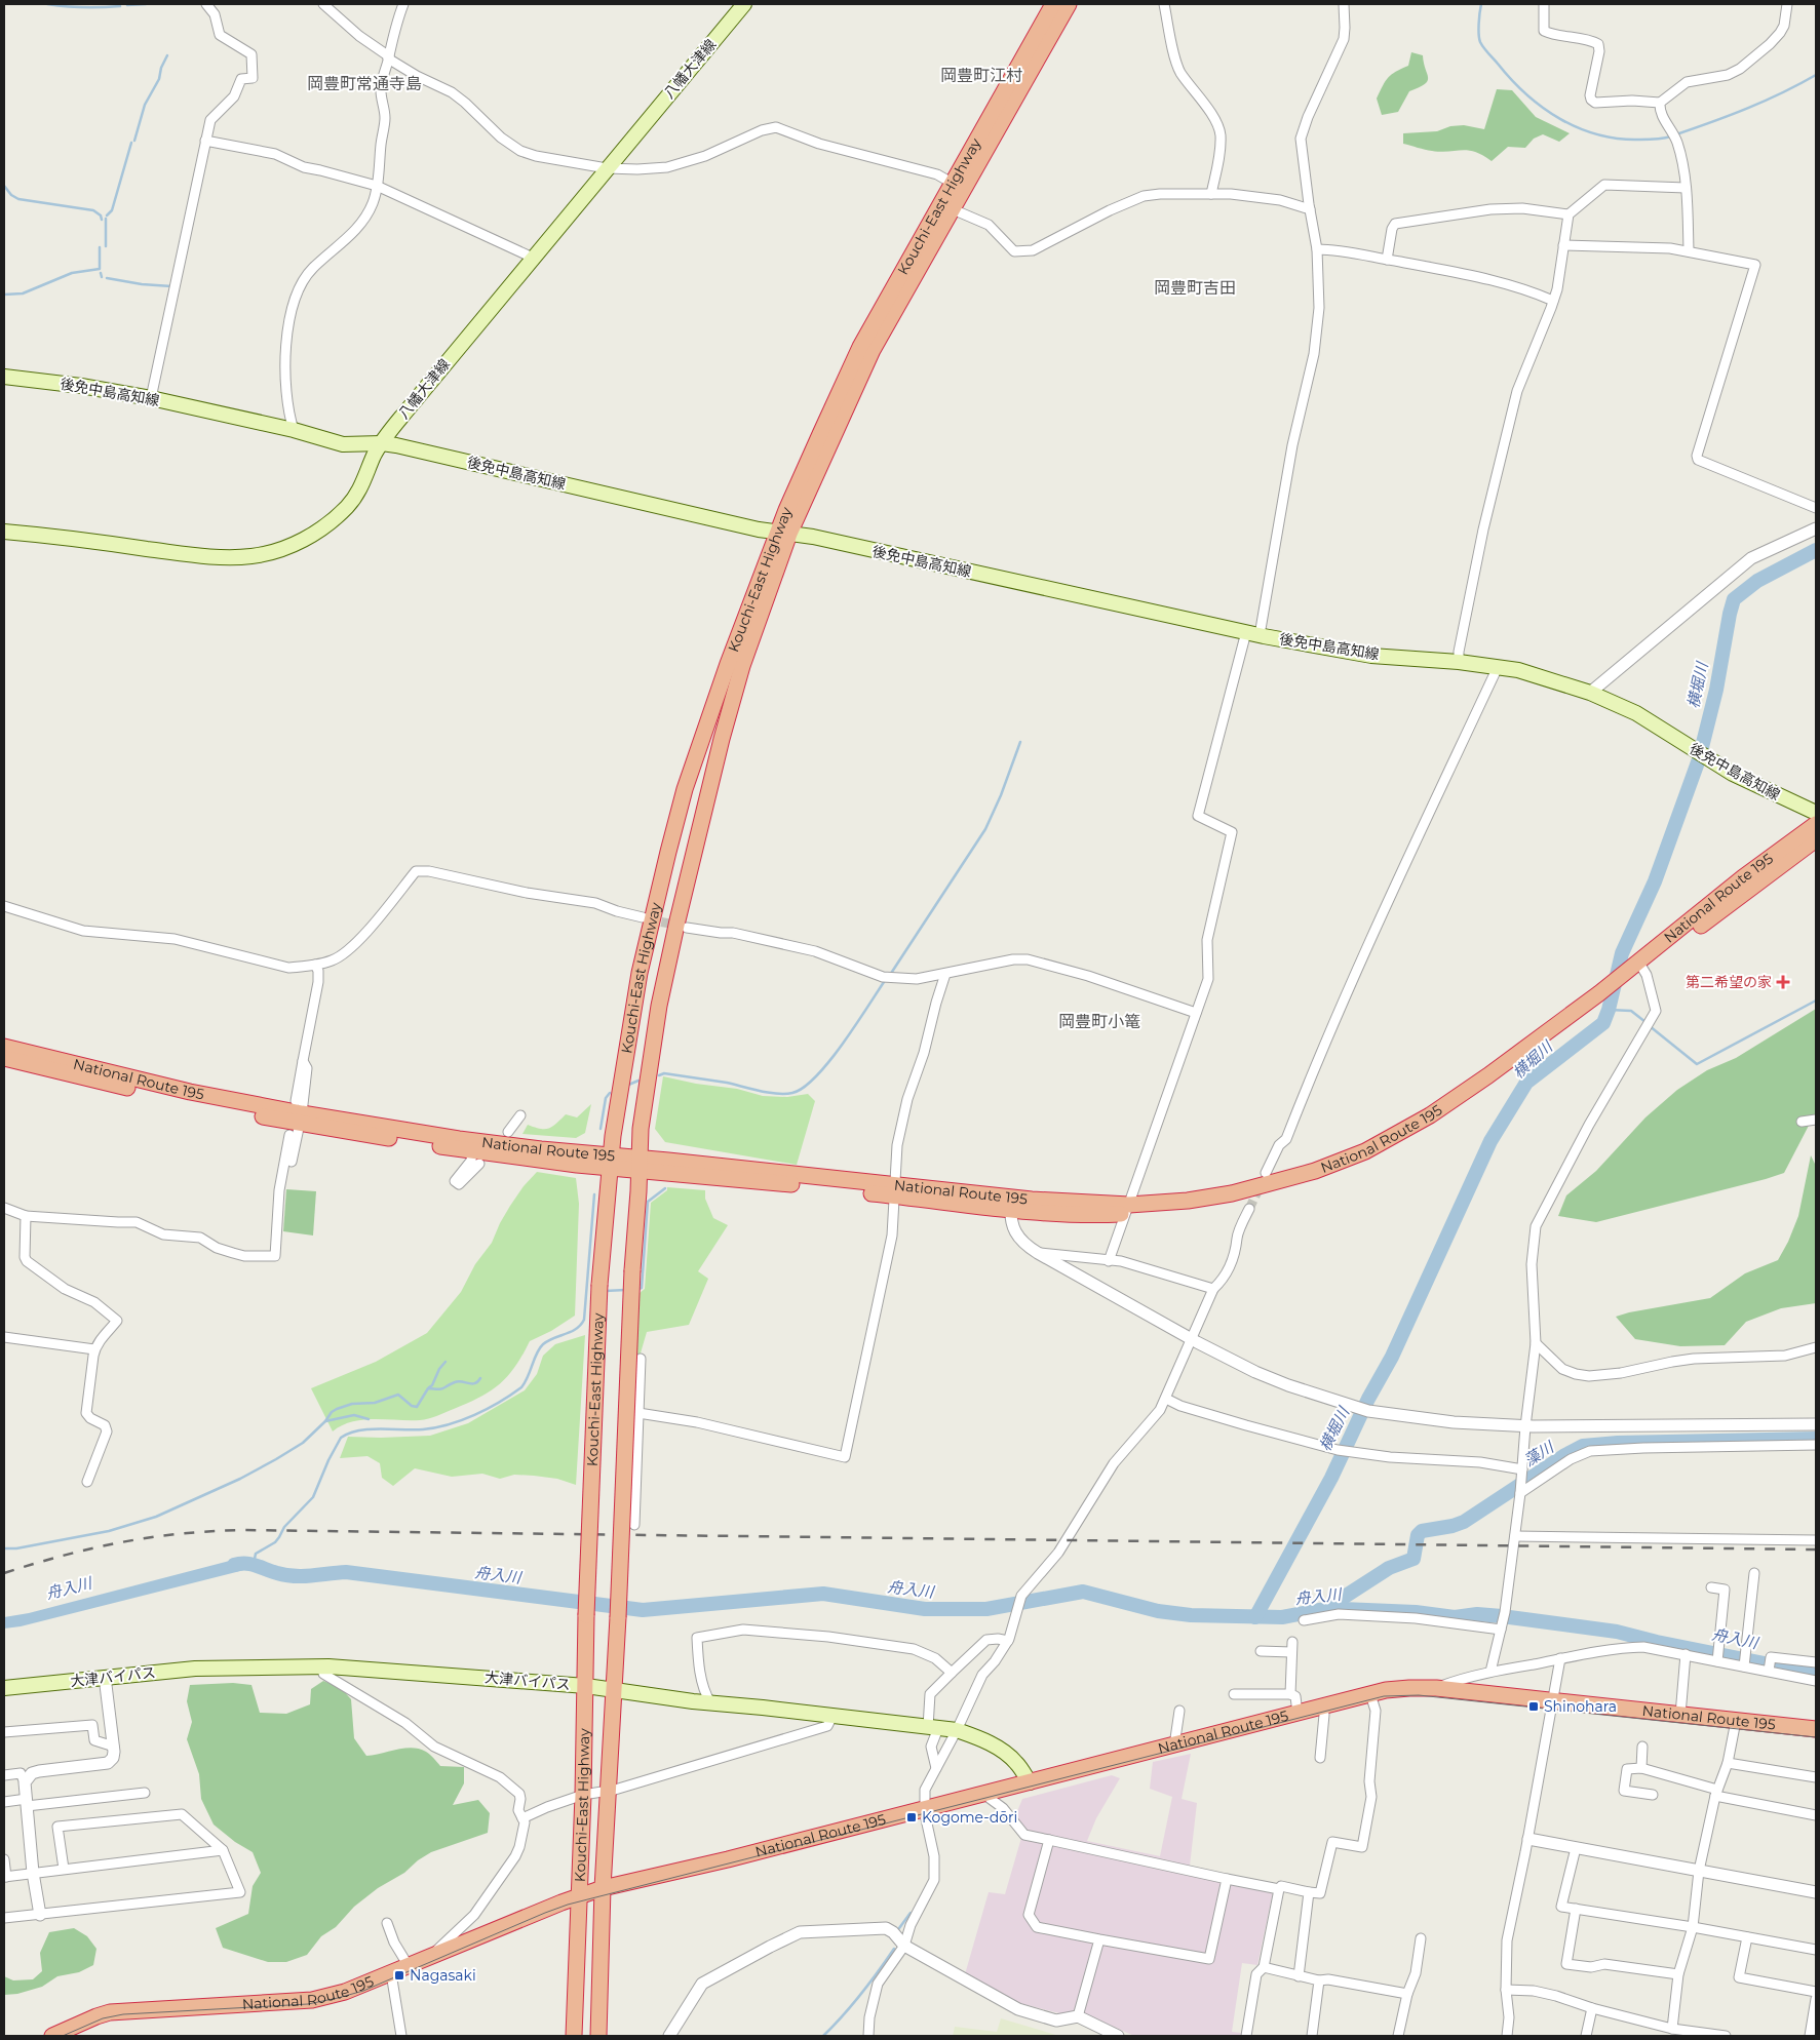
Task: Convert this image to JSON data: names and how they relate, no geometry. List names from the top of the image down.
{
  "streets": {
    "highway": ["Kouchi-East Highway", "National Route 195"],
    "main road": ["八幡大津線", "後免中島高知線", "大津バイパス"]
  },
  "crossings": [
    ["八幡大津線", "後免中島高知線"],
    ["Kouchi-East Highway", "後免中島高知線"],
    ["Kouchi-East Highway", "National Route 195"],
    ["Kouchi-East Highway", "大津バイパス"],
    ["National Route 195", "大津バイパス"]
  ],
  "districts": [
    "岡豊町江村",
    "岡豊町常通寺島",
    "岡豊町吉田",
    "岡豊町小篭"
  ],
  "water": ["横堀川", "藻川", "舟入川"],
  "places": {
    "health": ["第二希望の家"],
    "transit": ["Shinohara", "Kogome-dōri", "Nagasaki"]
  }
}
